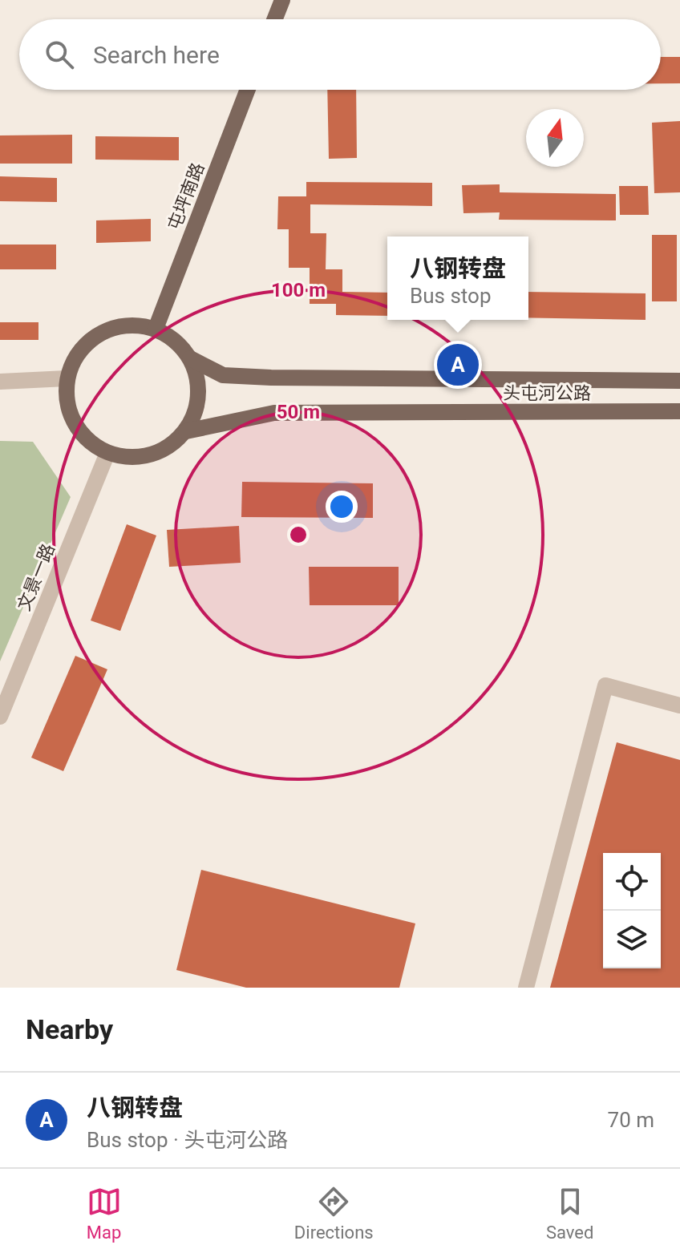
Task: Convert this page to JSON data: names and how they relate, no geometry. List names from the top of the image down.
{
  "streets": {
    "main road": ["屯坪南路", "头屯河公路"],
    "street": ["文景一路"]
  },
  "crossings": [
    ["屯坪南路", "头屯河公路"],
    ["屯坪南路", "文景一路"],
    ["头屯河公路", "文景一路"]
  ],
  "north": "top",
  "page": {
    "search": "Search here",
    "popup": ["八钢转盘", "Bus stop"],
    "pins": "A",
    "heading": "Nearby",
    "list": [
      {
        "mark": "A",
        "name": "八钢转盘",
        "note": "Bus stop · 头屯河公路",
        "value": "70 m"
      }
    ],
    "nav": ["Map", "Directions", "Saved"]
  },
  "rings": ["100 m", "50 m"]
}
